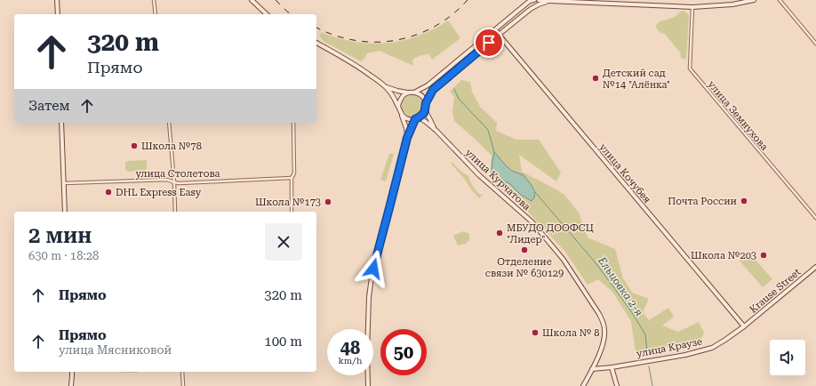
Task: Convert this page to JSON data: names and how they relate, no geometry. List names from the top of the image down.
{
  "streets": {
    "main road": [
      "улица Кочубея",
      "улица Курчатова",
      "Krause Street",
      "улица Краузе"
    ],
    "street": ["улица Земнухова", "улица Столетова"]
  },
  "crossings": [
    ["улица Кочубея", "Krause Street"],
    ["улица Кочубея", "улица Краузе"],
    ["улица Курчатова", "улица Краузе"],
    ["Krause Street", "улица Краузе"]
  ],
  "water": ["Ельцовка 2-я"],
  "places": [
    "Детский сад №14 \"Алёнка\"",
    "Школа №78",
    "DHL Express Easy",
    "Почта России",
    "Школа №173",
    "МБУДО ДООФСЦ \"Лидер\"",
    "Отделение связи № 630129",
    "Школа №203",
    "Школа № 8"
  ],
  "page": {
    "turn": ["320 m", "Прямо"],
    "then": "Затем",
    "heading": ["2 мин", "630 m · 18:28"],
    "list": [
      {
        "name": "Прямо",
        "value": "320 m"
      },
      {
        "name": "Прямо",
        "note": "улица Мясниковой",
        "value": "100 m"
      }
    ],
    "speed": "48 km/h",
    "limit": "50"
  }
}
